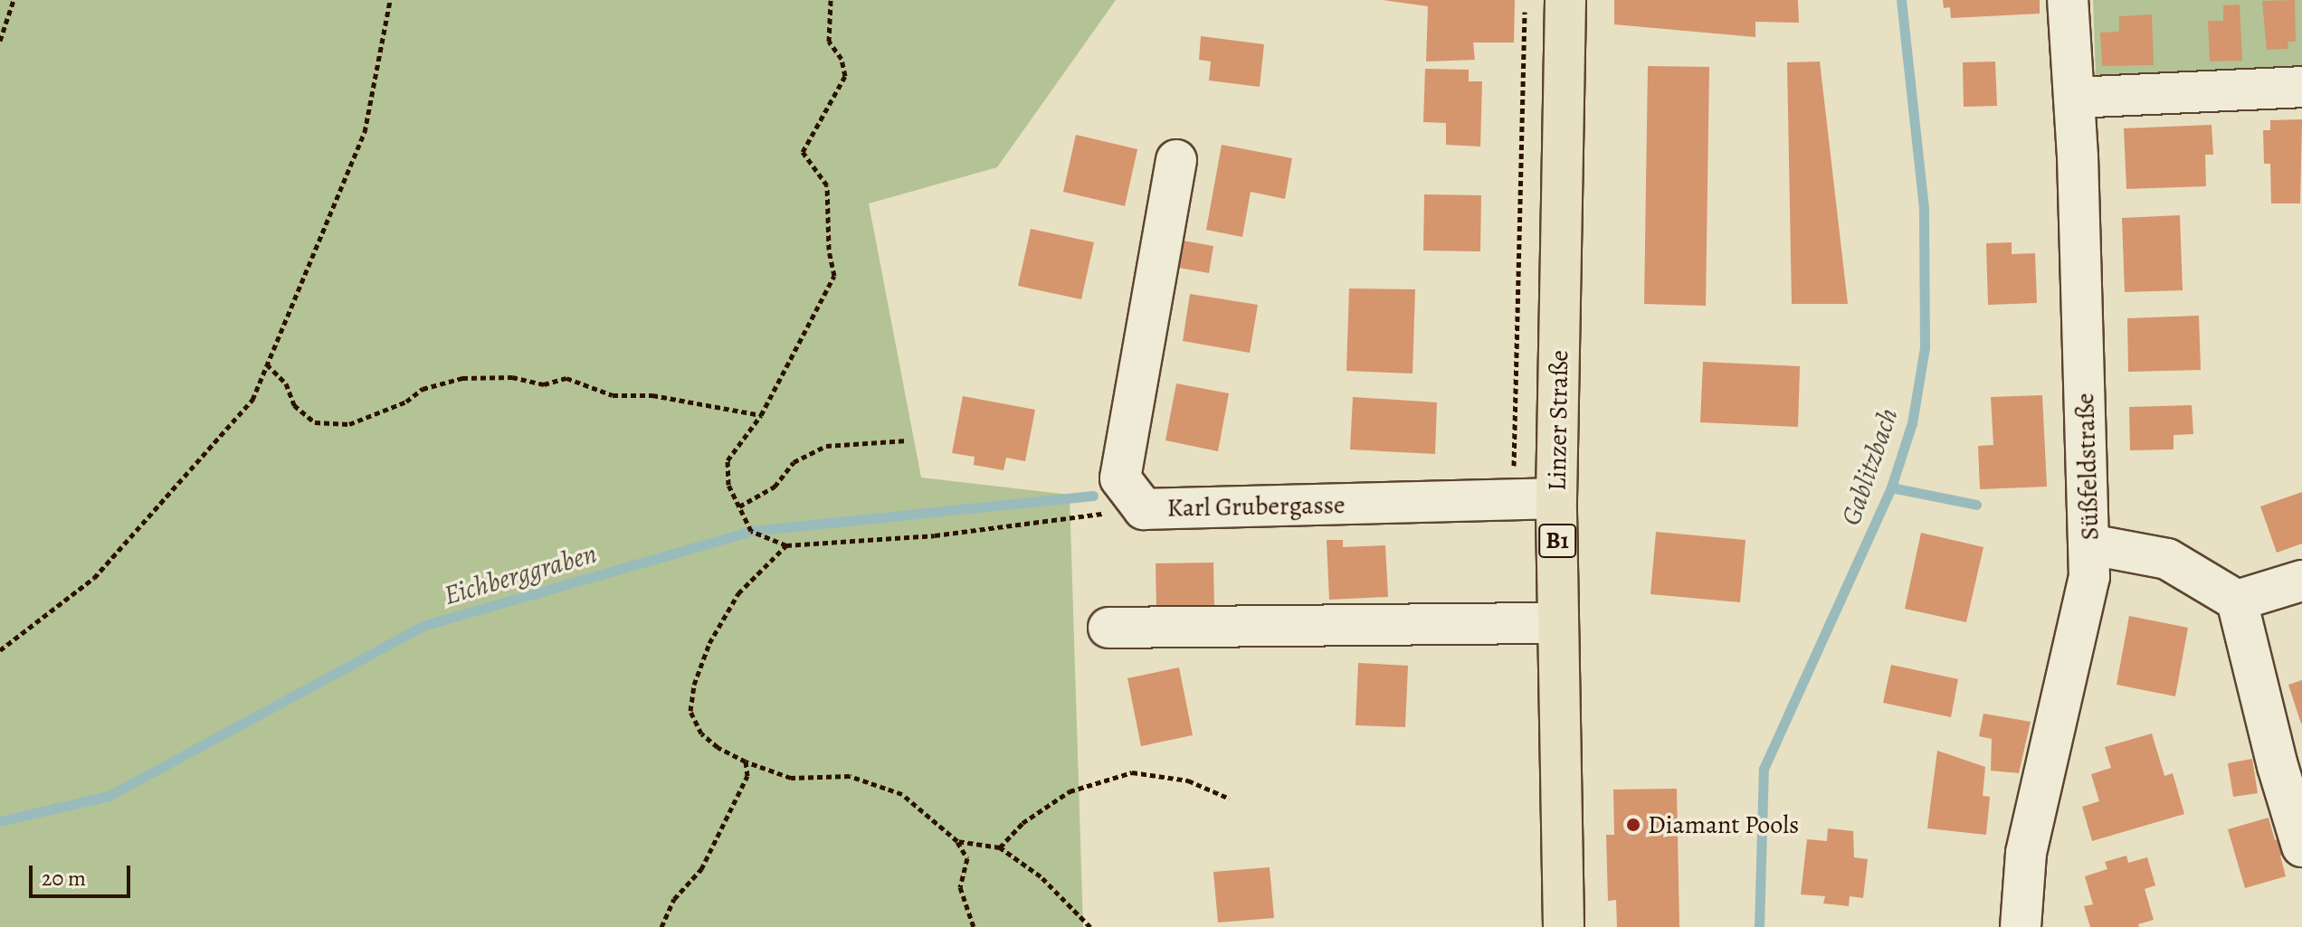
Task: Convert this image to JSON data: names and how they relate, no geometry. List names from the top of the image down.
{
  "streets": {
    "main road": ["Linzer Straße", "B1"],
    "street": ["Süßfeldstraße", "Karl Grubergasse"]
  },
  "crossings": [
    ["Linzer Straße", "Karl Grubergasse"]
  ],
  "water": ["Gablitzbach", "Eichberggraben"],
  "places": ["Diamant Pools"],
  "scale_bar": "20 m"
}
